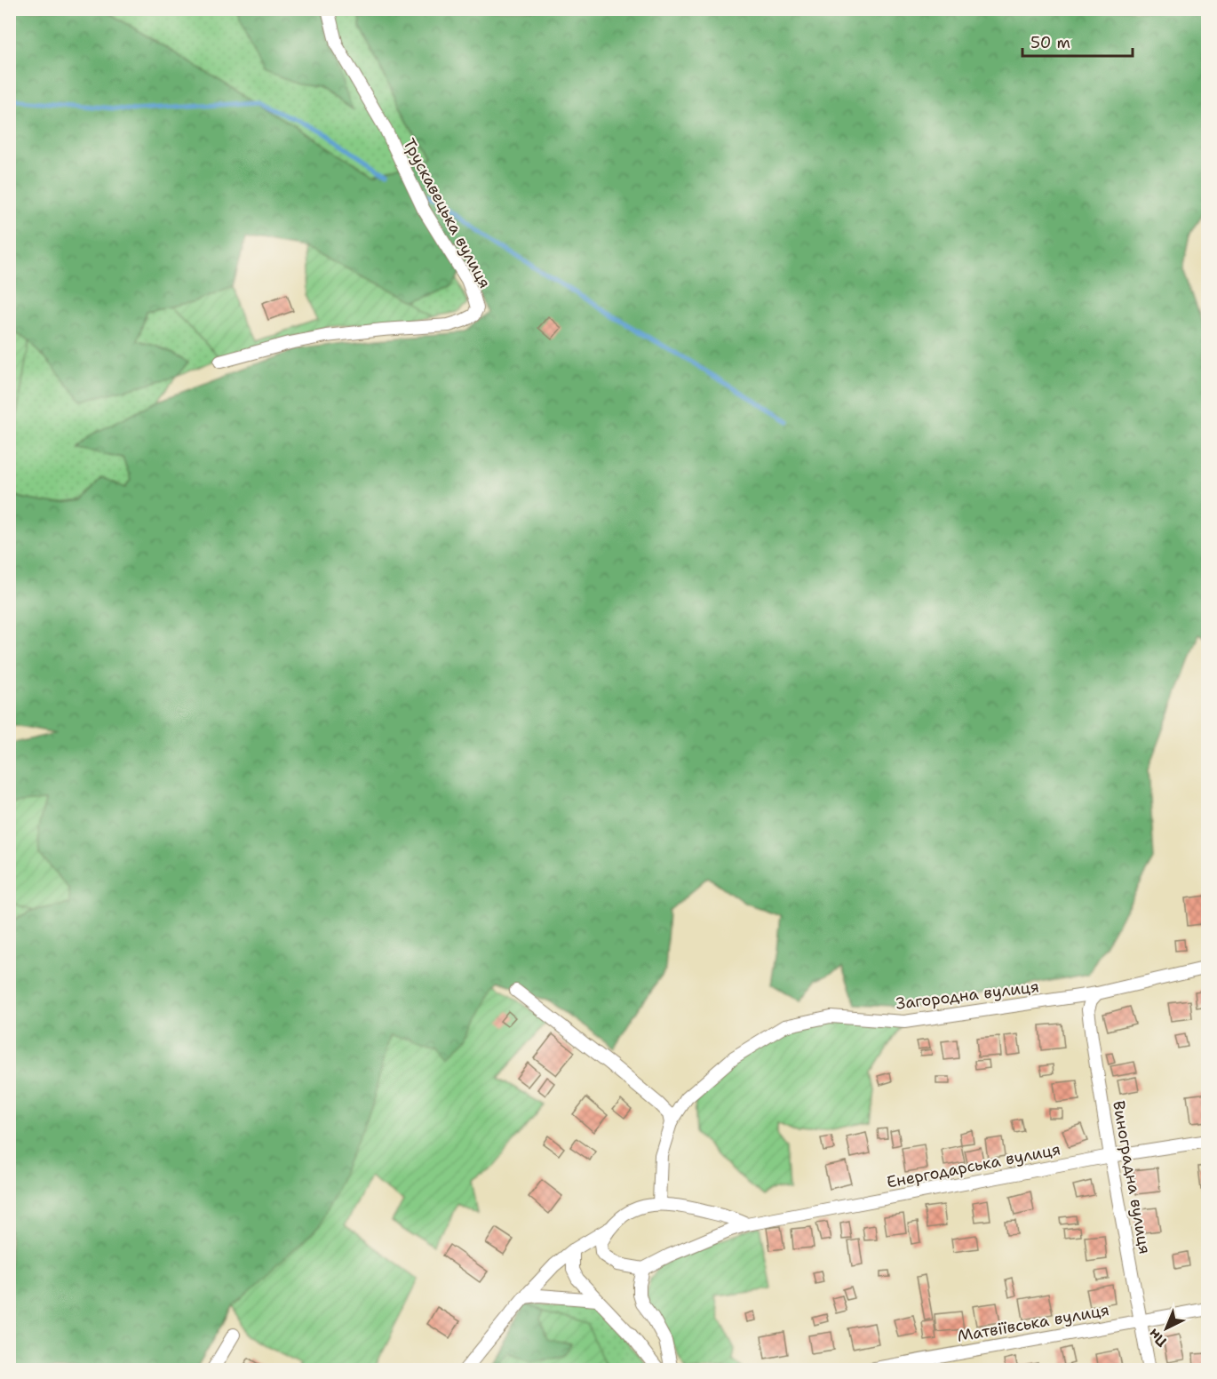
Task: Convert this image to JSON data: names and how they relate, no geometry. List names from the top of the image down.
{
  "streets": {
    "street": [
      "Трускавецька вулиця",
      "Загородна вулиця",
      "Енергодарська вулиця",
      "Виноградна вулиця",
      "Матвіївська вулиця"
    ]
  },
  "crossings": [
    ["Загородна вулиця", "Виноградна вулиця"],
    ["Енергодарська вулиця", "Виноградна вулиця"],
    ["Виноградна вулиця", "Матвіївська вулиця"]
  ],
  "scale_bar": "50 m",
  "north": "bottom left"
}
